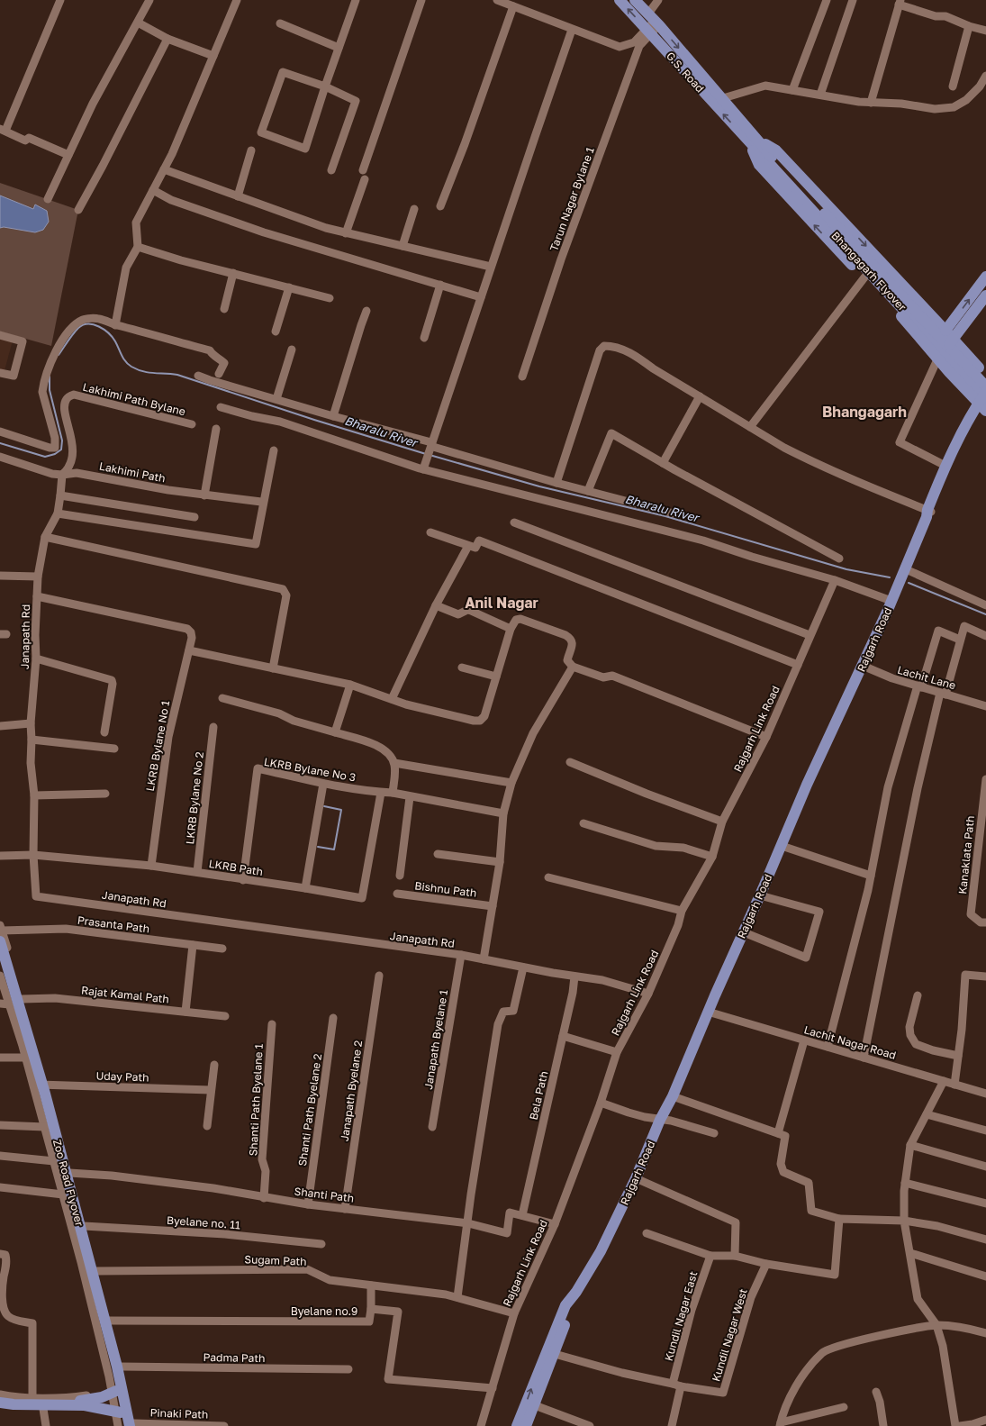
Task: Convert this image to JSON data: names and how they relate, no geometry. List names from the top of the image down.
{
  "streets": {
    "main road": [
      "G.S. Road",
      "Bhangagarh Flyover",
      "Rajgarh Road",
      "Zoo Road Flyover"
    ],
    "street": [
      "Tarun Nagar Bylane 1",
      "Lakhimi Path Bylane",
      "Lakhimi Path",
      "Janapath Rd",
      "Lachit Lane",
      "Rajgarh Link Road",
      "LKRB Bylane No 1",
      "LKRB Bylane No 3",
      "LKRB Bylane No 2",
      "Kanaklata Path",
      "LKRB Path",
      "Bishnu Path",
      "Prasanta Path",
      "Rajat Kamal Path",
      "Janapath Byelane 1",
      "Lachit Nagar Road",
      "Uday Path",
      "Janapath Byelane 2",
      "Bela Path",
      "Shanti Path Byelane 1",
      "Shanti Path Byelane 2",
      "Shanti Path",
      "Byelane no. 11",
      "Sugam Path",
      "Byelane no.9",
      "Kundil Nagar East",
      "Kundil Nagar West",
      "Padma Path",
      "Pinaki Path"
    ]
  },
  "crossings": [
    ["G.S. Road", "Tarun Nagar Bylane 1"],
    ["G.S. Road", "Bhangagarh Flyover"],
    ["Bhangagarh Flyover", "Rajgarh Road"],
    ["Lakhimi Path Bylane", "Lakhimi Path"],
    ["Lakhimi Path Bylane", "Janapath Rd"],
    ["Lakhimi Path", "Janapath Rd"],
    ["Janapath Rd", "Rajgarh Link Road"],
    ["Janapath Rd", "LKRB Bylane No 1"],
    ["Janapath Rd", "LKRB Path"],
    ["Janapath Rd", "Janapath Byelane 1"],
    ["Janapath Rd", "Bela Path"],
    ["Rajgarh Road", "Lachit Lane"],
    ["Rajgarh Road", "Lachit Nagar Road"],
    ["Rajgarh Link Road", "Shanti Path"],
    ["Rajgarh Link Road", "Sugam Path"],
    ["Rajgarh Link Road", "Byelane no.9"],
    ["LKRB Bylane No 1", "LKRB Path"],
    ["LKRB Bylane No 3", "LKRB Path"],
    ["LKRB Bylane No 2", "LKRB Path"],
    ["Prasanta Path", "Zoo Road Flyover"],
    ["Janapath Byelane 2", "Shanti Path"],
    ["Bela Path", "Shanti Path"],
    ["Shanti Path Byelane 1", "Shanti Path"],
    ["Shanti Path Byelane 2", "Shanti Path"],
    ["Zoo Road Flyover", "Pinaki Path"],
    ["Kundil Nagar East", "Kundil Nagar West"]
  ],
  "districts": ["Bhangagarh", "Anil Nagar"],
  "water": ["Bharalu River"]
}
